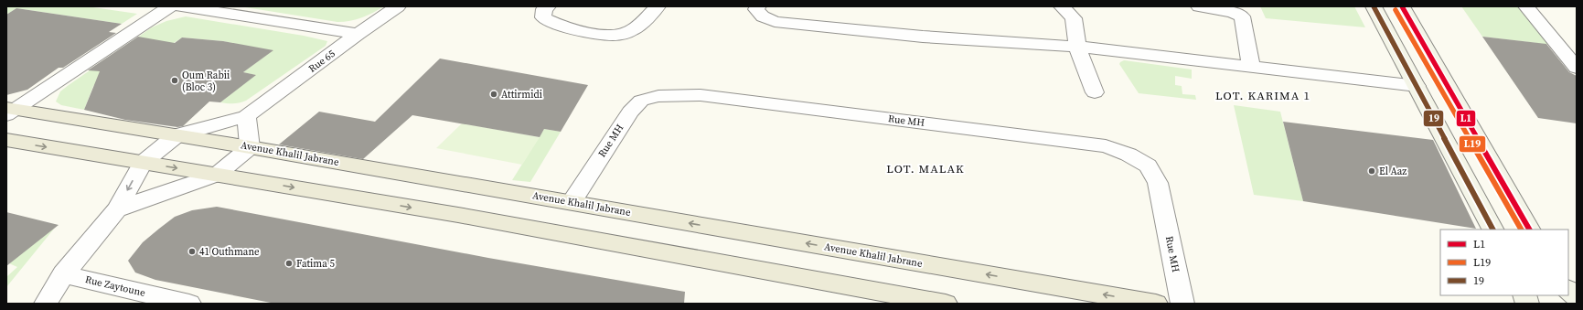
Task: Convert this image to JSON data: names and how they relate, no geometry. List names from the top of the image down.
{
  "streets": {
    "main road": ["Avenue Khalil Jabrane"],
    "street": ["Rue 65", "Rue MH", "Rue Zaytoune"]
  },
  "crossings": [
    ["Rue 65", "Avenue Khalil Jabrane"],
    ["Rue MH", "Avenue Khalil Jabrane"]
  ],
  "districts": ["LOT. KARIMA 1", "LOT. MALAK"],
  "places": [
    "Oum Rabii (Bloc 3)",
    "Attirmidi",
    "El Aaz",
    "41 Outhmane",
    "Fatima 5"
  ],
  "lines": ["transit line L1", "transit line 19", "transit line L19"],
  "legend": ["L1", "L19", "19"]
}
